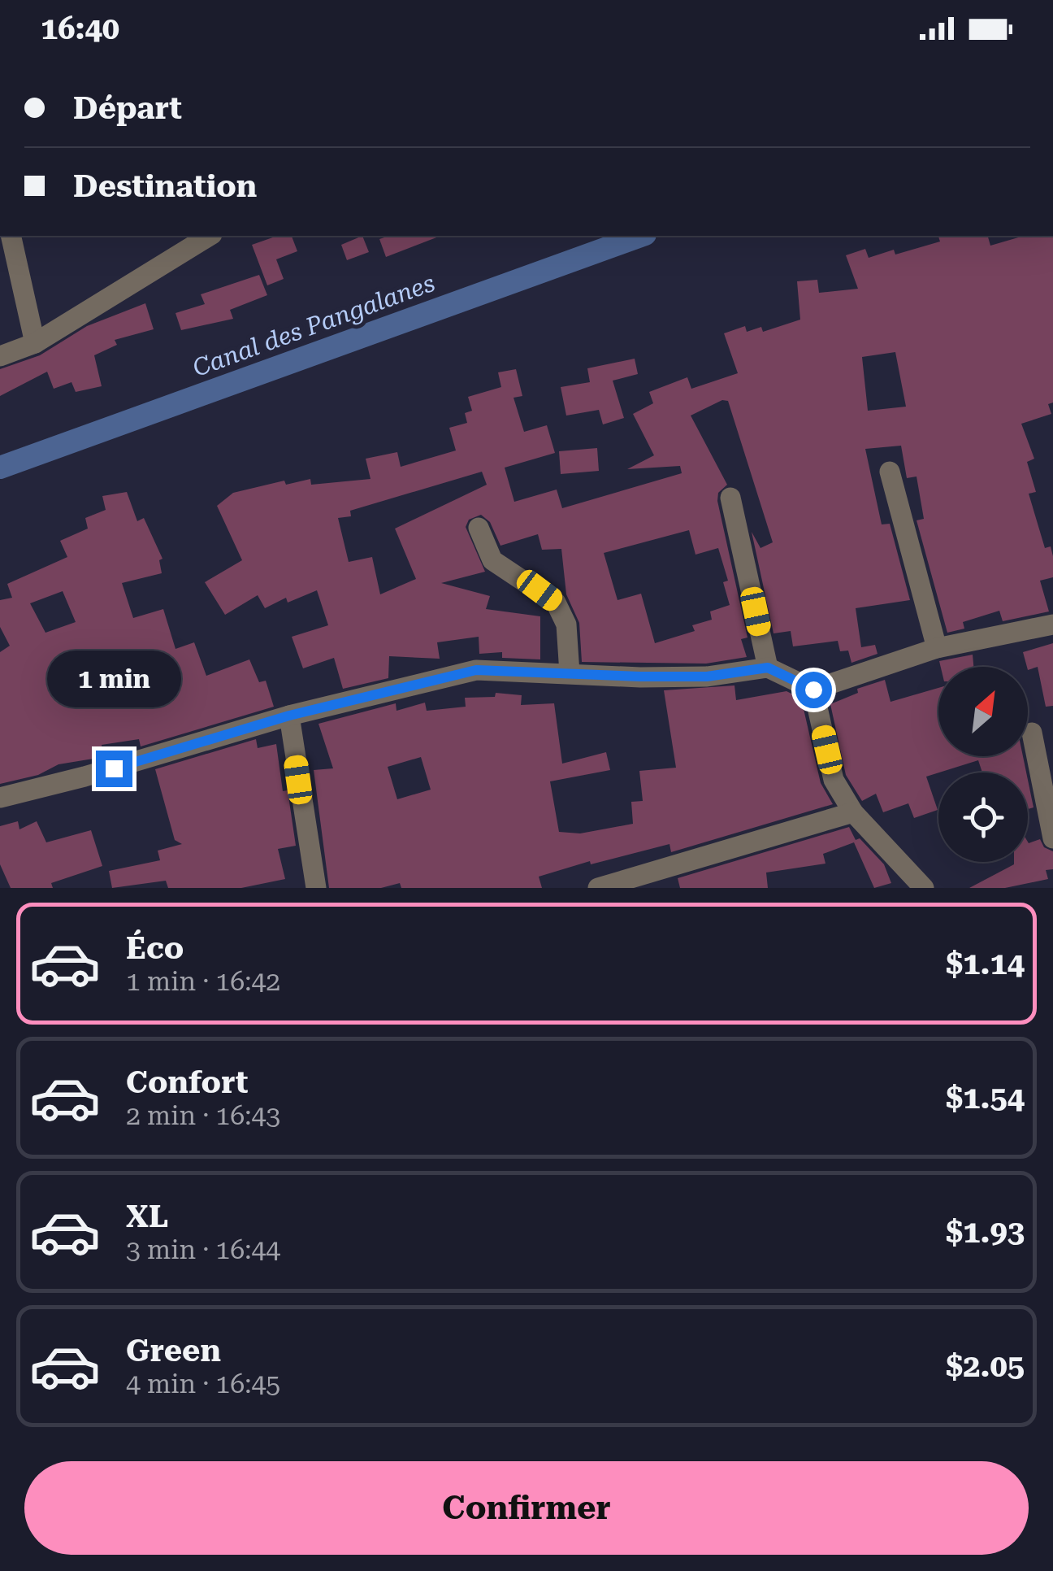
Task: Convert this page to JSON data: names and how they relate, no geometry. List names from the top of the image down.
{
  "water": ["Canal des Pangalanes"],
  "north": "top right",
  "page": {
    "status": "16:40",
    "banner": ["Départ", "Destination"],
    "bubble": "1 min",
    "list": [
      {
        "name": "Éco",
        "note": "1 min · 16:42",
        "value": "$1.14"
      },
      {
        "name": "Confort",
        "note": "2 min · 16:43",
        "value": "$1.54"
      },
      {
        "name": "XL",
        "note": "3 min · 16:44",
        "value": "$1.93"
      },
      {
        "name": "Green",
        "note": "4 min · 16:45",
        "value": "$2.05"
      }
    ],
    "buttons": "Confirmer"
  }
}
